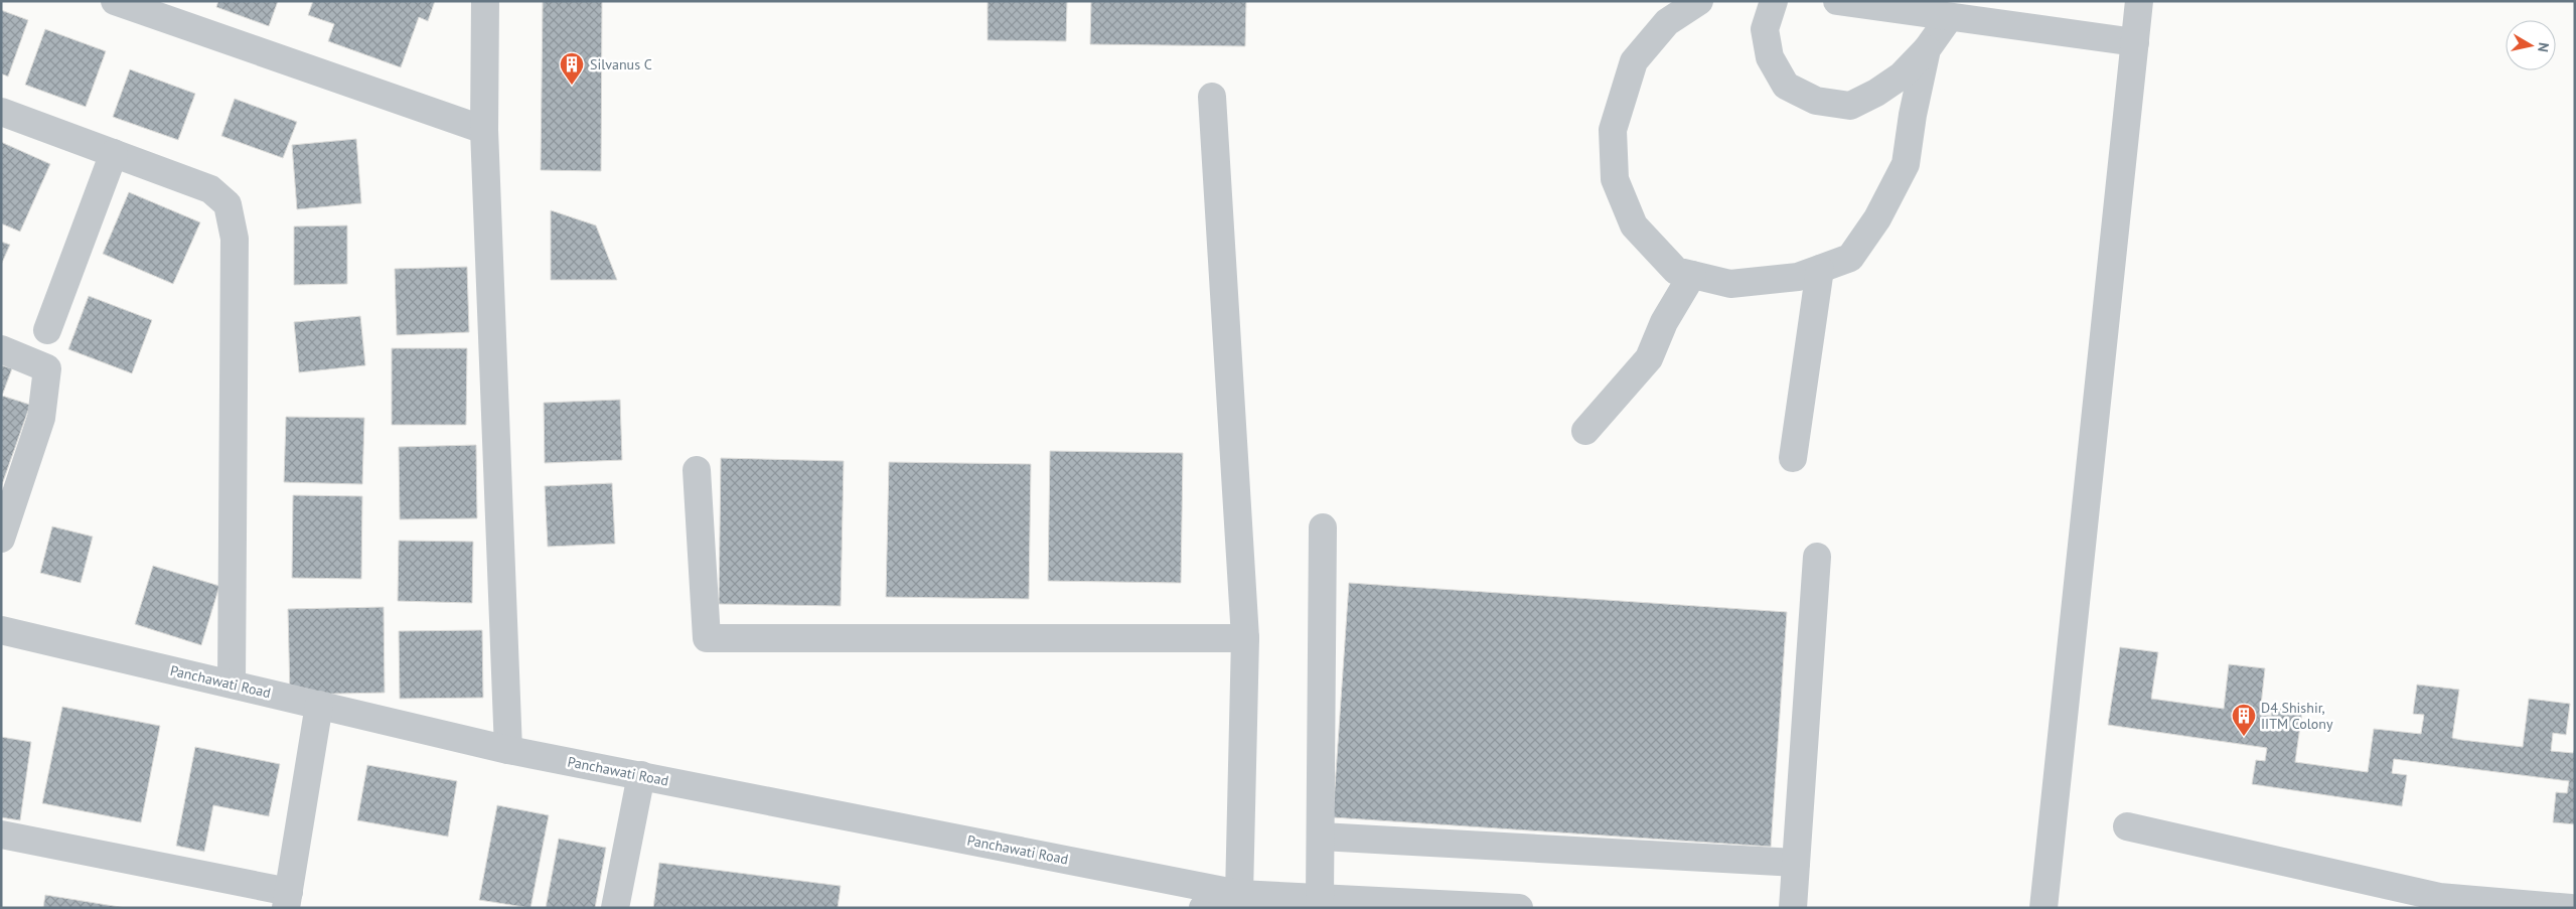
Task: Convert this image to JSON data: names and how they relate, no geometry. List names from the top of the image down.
{
  "streets": {
    "street": ["Panchawati Road"]
  },
  "places": {
    "building": ["Silvanus C", "D4 Shishir, IITM Colony"]
  },
  "north": "right"
}
